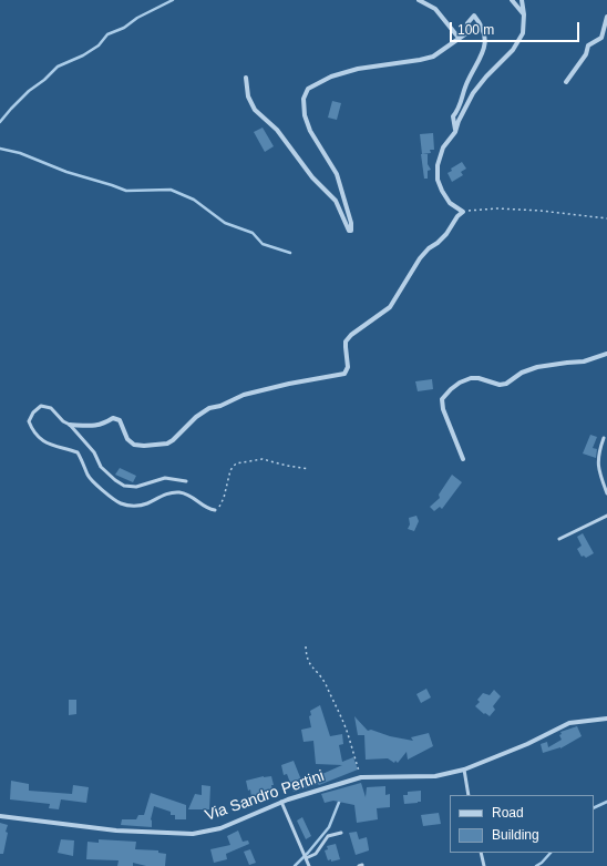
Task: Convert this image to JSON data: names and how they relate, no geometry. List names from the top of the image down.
{
  "streets": {
    "street": ["Via Sandro Pertini"]
  },
  "legend": ["Road", "Building"],
  "scale_bar": "100 m"
}
